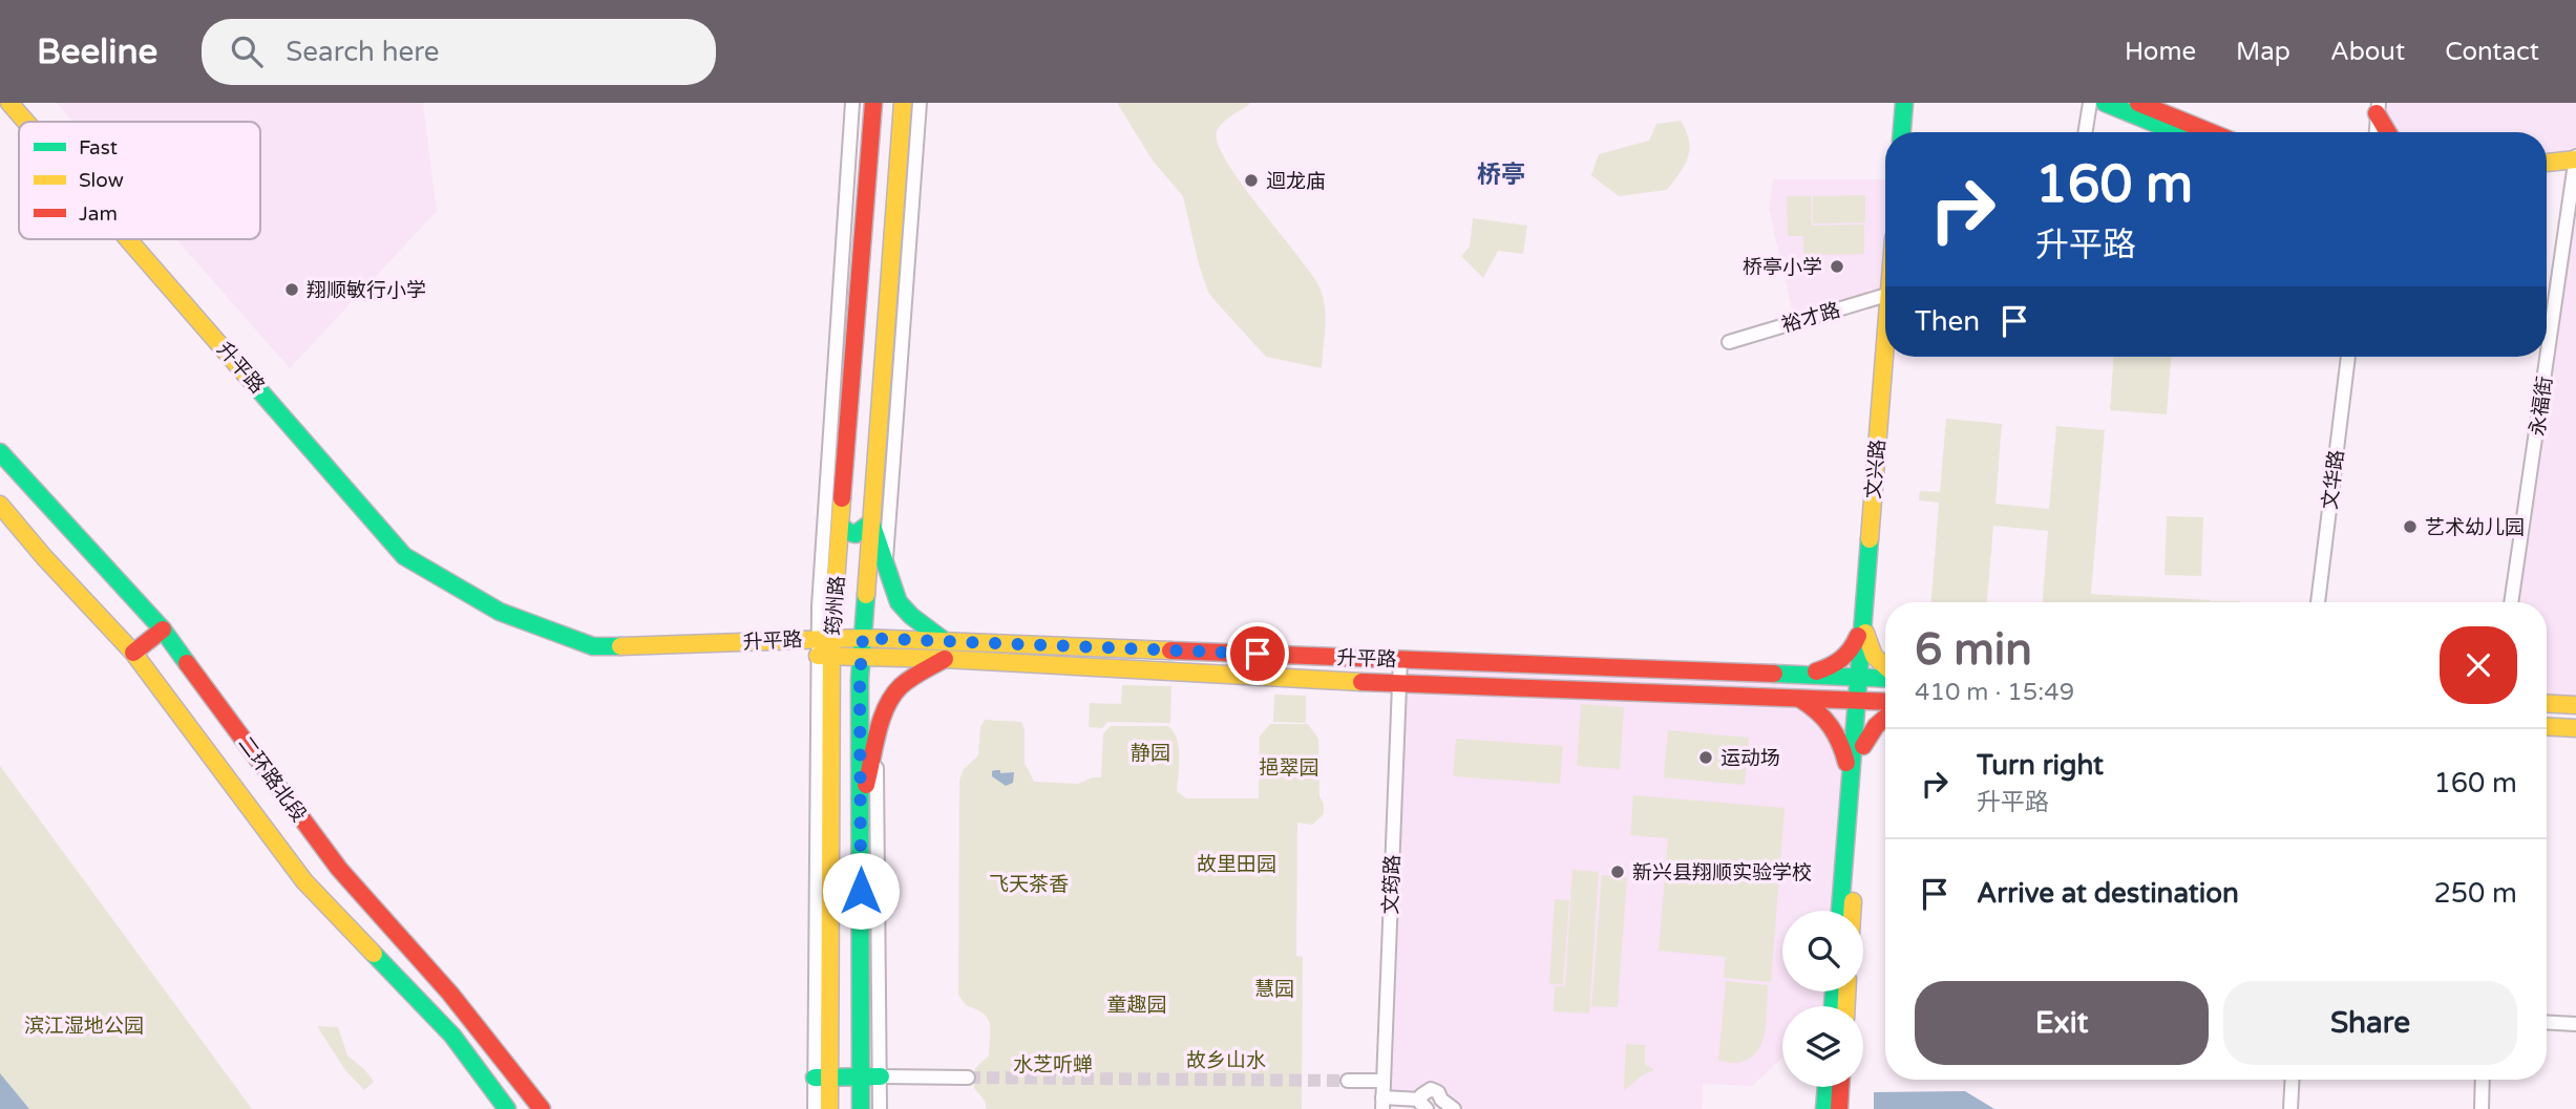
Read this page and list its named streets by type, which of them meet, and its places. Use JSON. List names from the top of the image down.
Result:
{
  "streets": {
    "street": [
      "裕才路",
      "升平路",
      "永福街",
      "文兴路",
      "文华路",
      "筠州路",
      "二环路北段",
      "文筠路"
    ]
  },
  "crossings": [
    ["升平路", "文兴路"],
    ["升平路", "筠州路"],
    ["升平路", "文筠路"]
  ],
  "districts": ["桥亭"],
  "parks": [
    "静园",
    "挹翠园",
    "故里田园",
    "飞天茶香",
    "慧园",
    "童趣园",
    "滨江湿地公园",
    "故乡山水",
    "水芝听蝉"
  ],
  "places": [
    "迴龙庙",
    "桥亭小学",
    "翔顺敏行小学",
    "艺术幼儿园",
    "运动场",
    "新兴县翔顺实验学校"
  ],
  "legend": ["Fast", "Slow", "Jam"],
  "page": {
    "header": "Beeline",
    "search": "Search here",
    "nav": [
      "Home",
      "Map",
      "About",
      "Contact"
    ],
    "turn": ["160 m", "升平路"],
    "then": "Then",
    "heading": ["6 min", "410 m · 15:49"],
    "list": [
      {
        "name": "Turn right",
        "note": "升平路",
        "value": "160 m"
      },
      {
        "name": "Arrive at destination",
        "value": "250 m"
      }
    ],
    "buttons": ["Exit", "Share"]
  }
}
